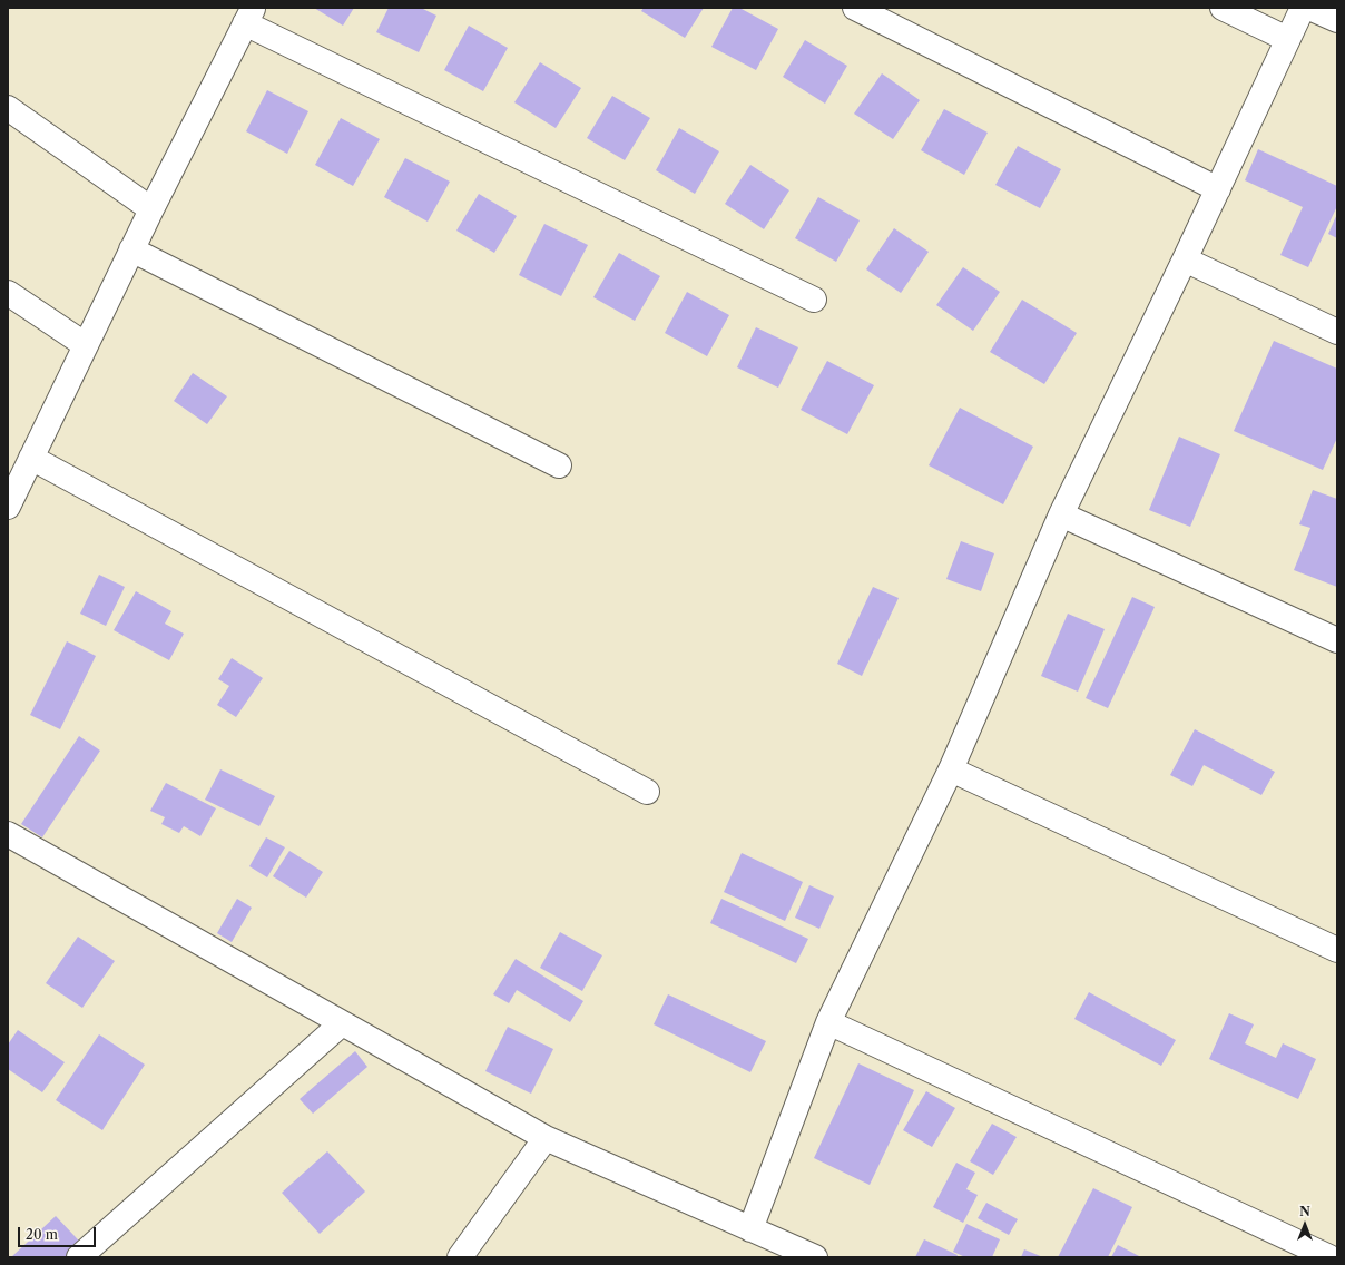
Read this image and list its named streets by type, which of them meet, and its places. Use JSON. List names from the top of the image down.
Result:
{
  "scale_bar": "20 m",
  "north": "top"
}
